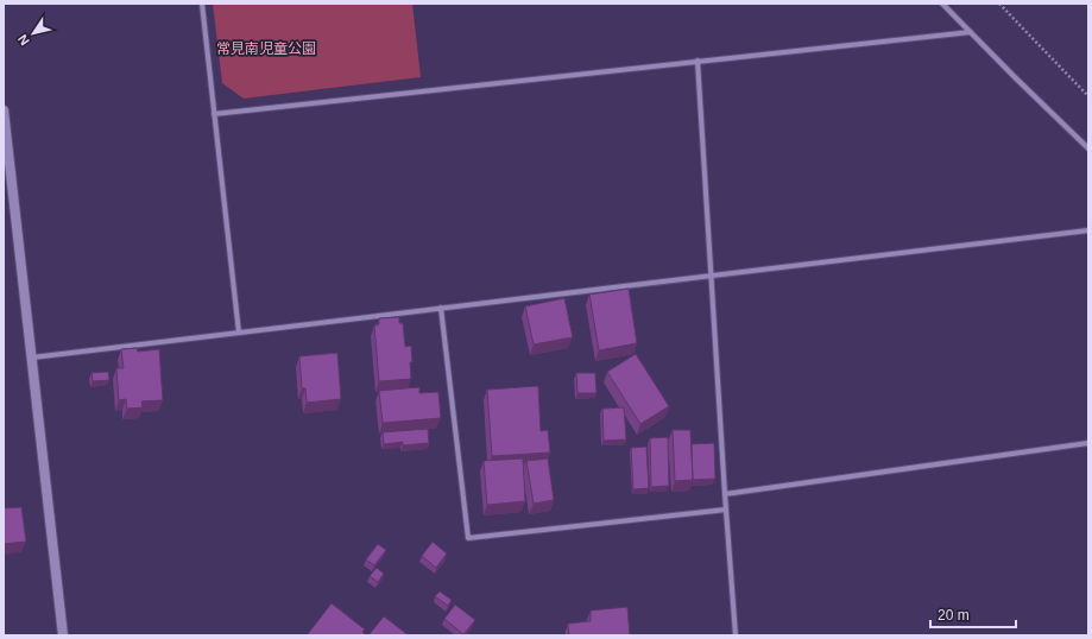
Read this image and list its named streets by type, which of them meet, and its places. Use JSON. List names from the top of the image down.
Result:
{
  "parks": ["常見南児童公園"],
  "scale_bar": "20 m",
  "north": "bottom left"
}
